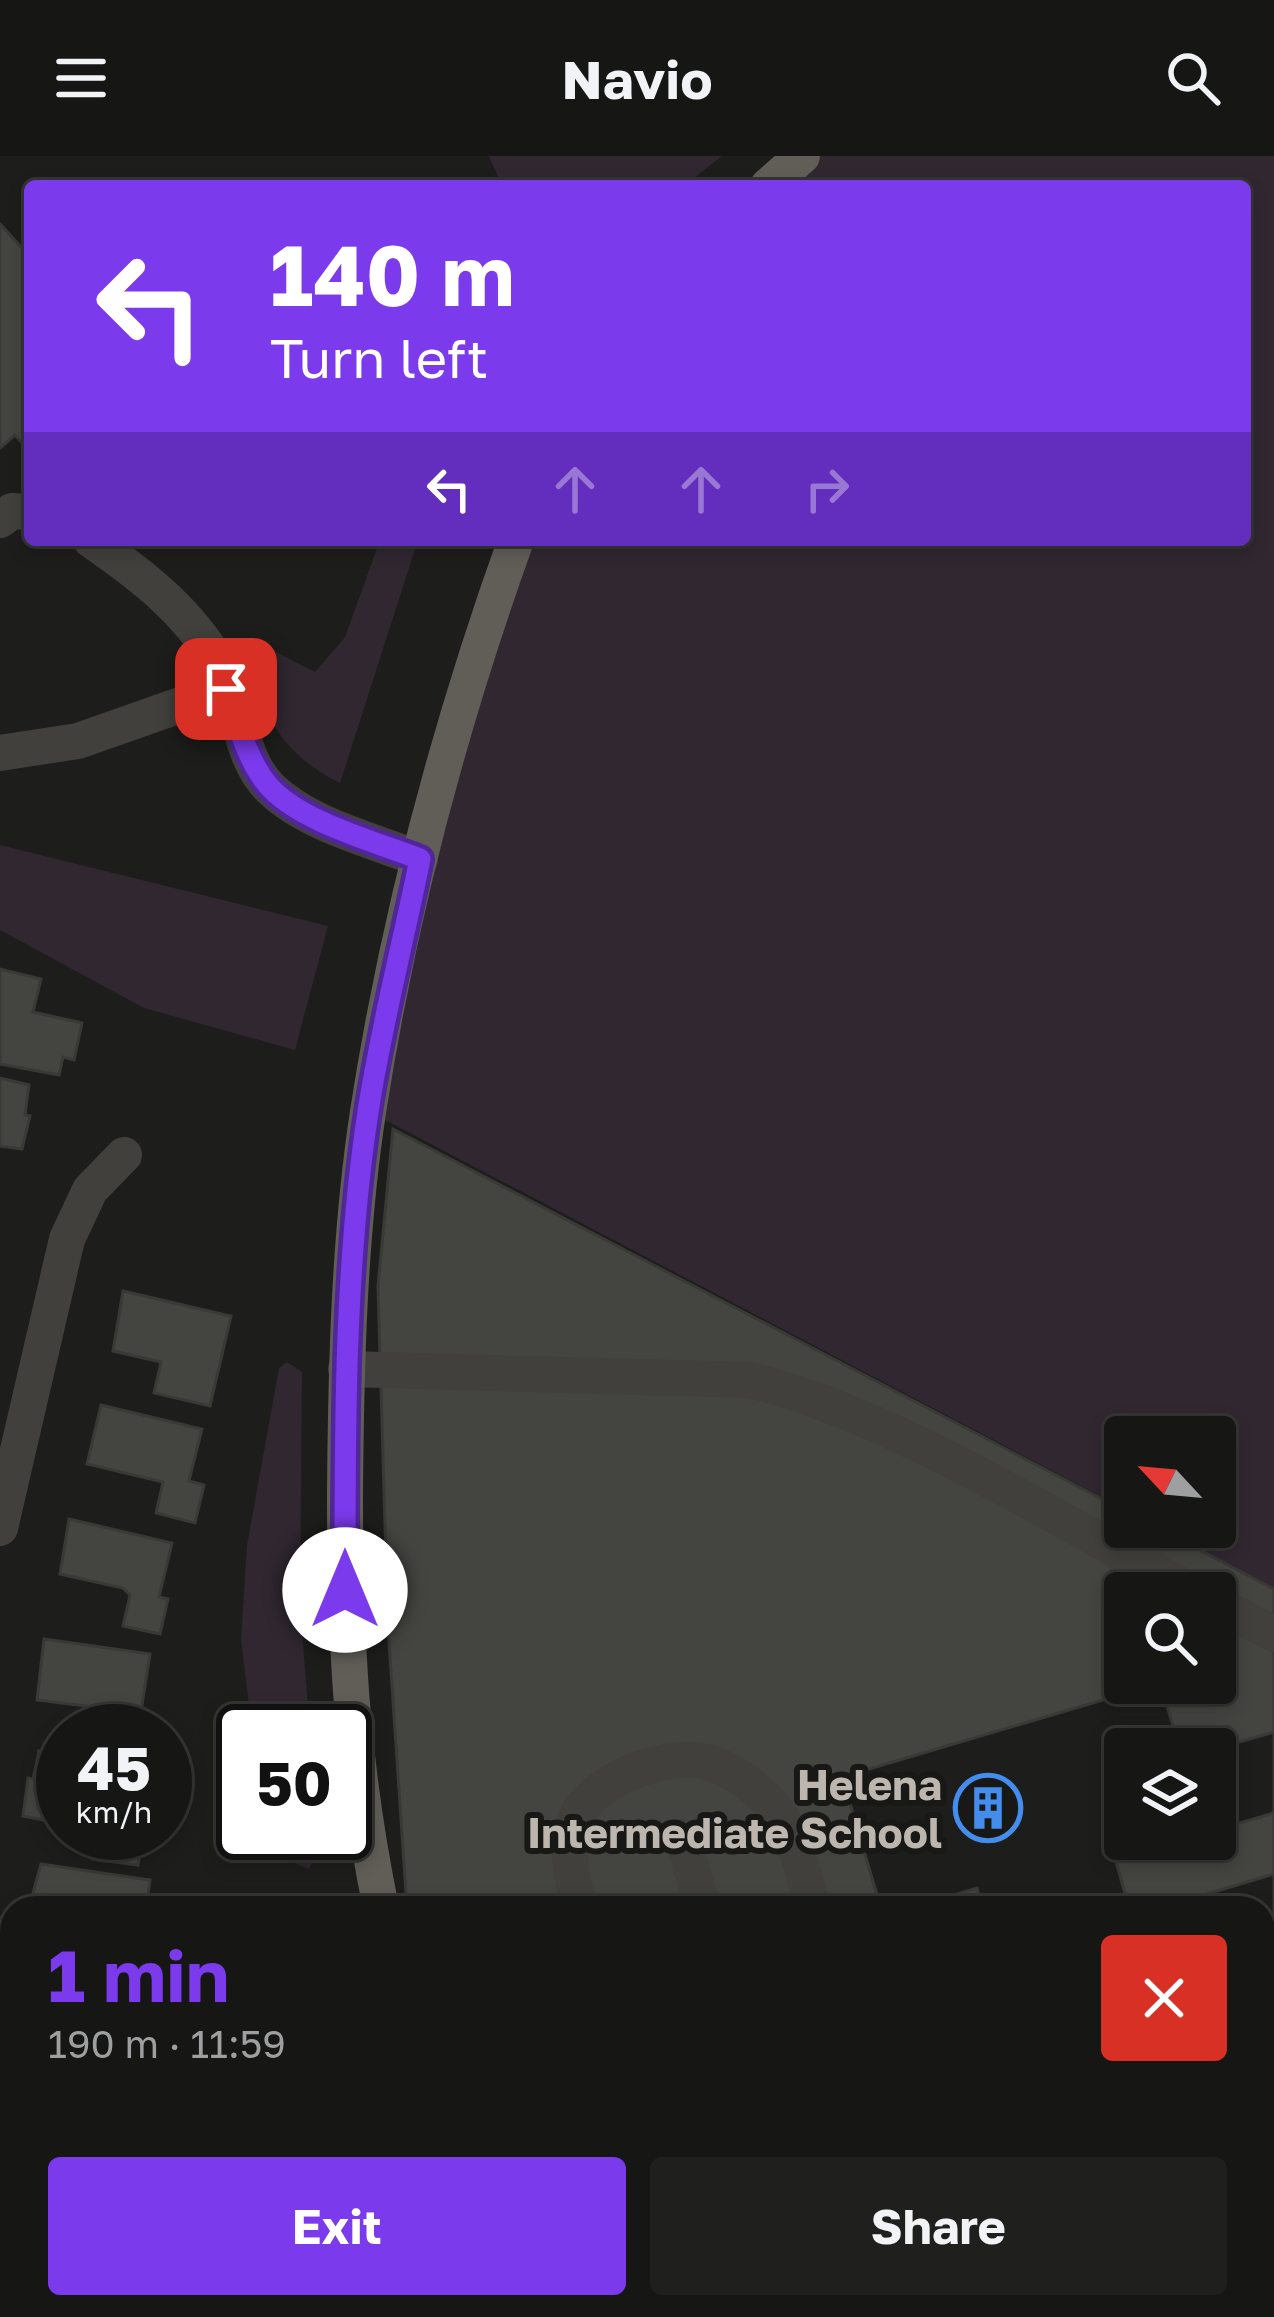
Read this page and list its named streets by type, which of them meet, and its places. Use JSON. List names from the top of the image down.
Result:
{
  "places": {
    "building": ["Helena Intermediate School"]
  },
  "north": "top left",
  "page": {
    "header": "Navio",
    "turn": ["140 m", "Turn left"],
    "speed": "45 km/h",
    "limit": "50",
    "heading": ["1 min", "190 m · 11:59"],
    "buttons": ["Exit", "Share"]
  }
}
